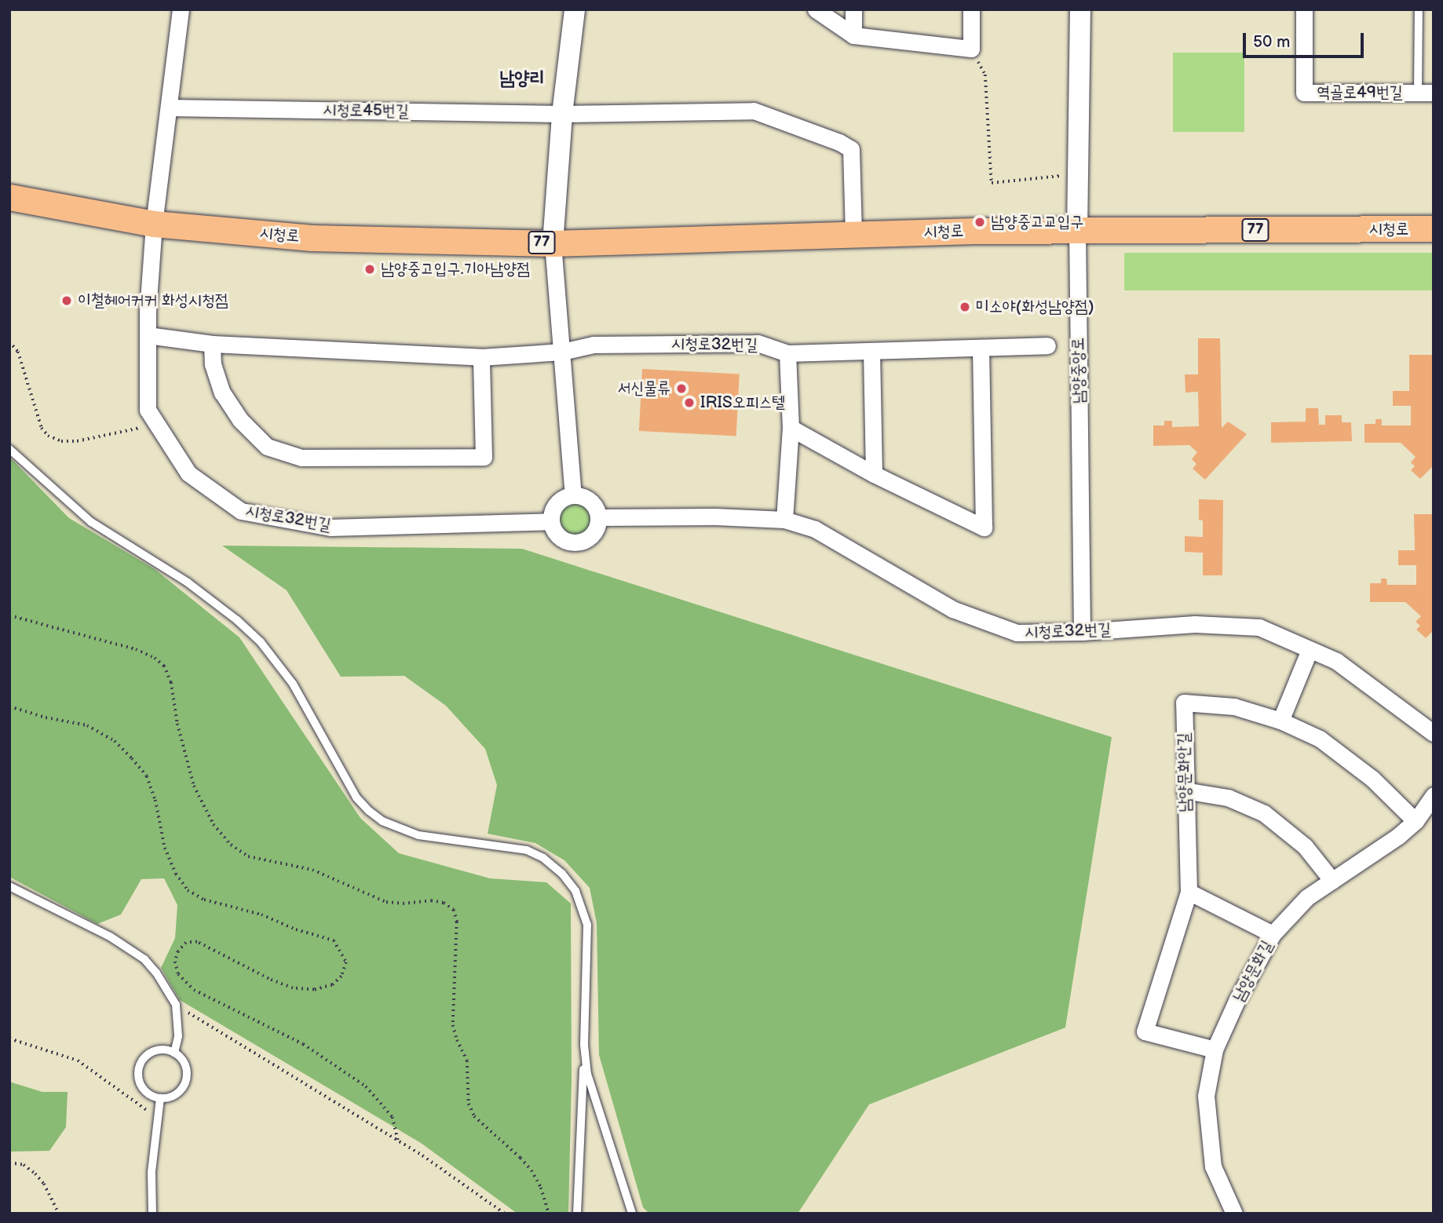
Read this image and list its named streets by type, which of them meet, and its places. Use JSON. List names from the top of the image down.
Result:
{
  "streets": {
    "main road": ["시청로", "77"],
    "street": [
      "역골로49번길",
      "시청로45번길",
      "시청로32번길",
      "남양중앙로",
      "남양문화안길",
      "남양문화길"
    ]
  },
  "crossings": [
    ["시청로45번길", "시청로"],
    ["시청로45번길", "시청로32번길"],
    ["시청로", "시청로32번길"],
    ["시청로", "남양중앙로"],
    ["시청로32번길", "남양중앙로"],
    ["남양문화안길", "남양문화길"]
  ],
  "districts": ["남양리"],
  "places": [
    "남양중고교입구",
    "남양중고입구.기아남양점",
    "이철헤어커커 화성시청점",
    "미소야(화성남양점)",
    "서신물류",
    "IRIS오피스텔"
  ],
  "scale_bar": "50 m"
}
